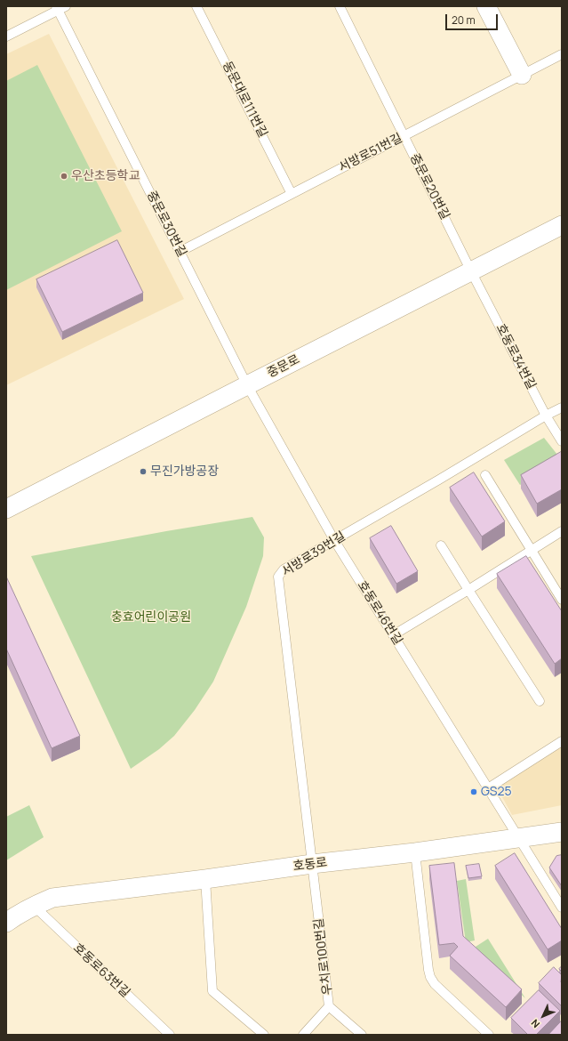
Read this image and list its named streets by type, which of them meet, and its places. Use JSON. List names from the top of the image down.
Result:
{
  "streets": {
    "street": ["중문로", "호동로"],
    "lane": [
      "동문대로111번길",
      "서방로51번길",
      "중문로20번길",
      "중문로30번길",
      "호동로34번길",
      "서방로39번길",
      "호동로46번길",
      "우치로100번길",
      "호동로63번길"
    ]
  },
  "crossings": [
    ["동문대로111번길", "서방로51번길"],
    ["서방로51번길", "중문로20번길"],
    ["서방로51번길", "중문로30번길"],
    ["중문로20번길", "호동로34번길"],
    ["중문로20번길", "중문로"],
    ["중문로30번길", "중문로"],
    ["중문로30번길", "호동로46번길"],
    ["호동로34번길", "중문로"],
    ["호동로34번길", "서방로39번길"],
    ["중문로", "호동로46번길"],
    ["서방로39번길", "호동로46번길"],
    ["서방로39번길", "호동로"],
    ["서방로39번길", "우치로100번길"],
    ["호동로46번길", "호동로"],
    ["호동로", "우치로100번길"],
    ["호동로", "호동로63번길"]
  ],
  "parks": ["충효어린이공원"],
  "places": ["우산초등학교", "무진가방공장", "GS25"],
  "scale_bar": "20 m",
  "north": "bottom left"
}
